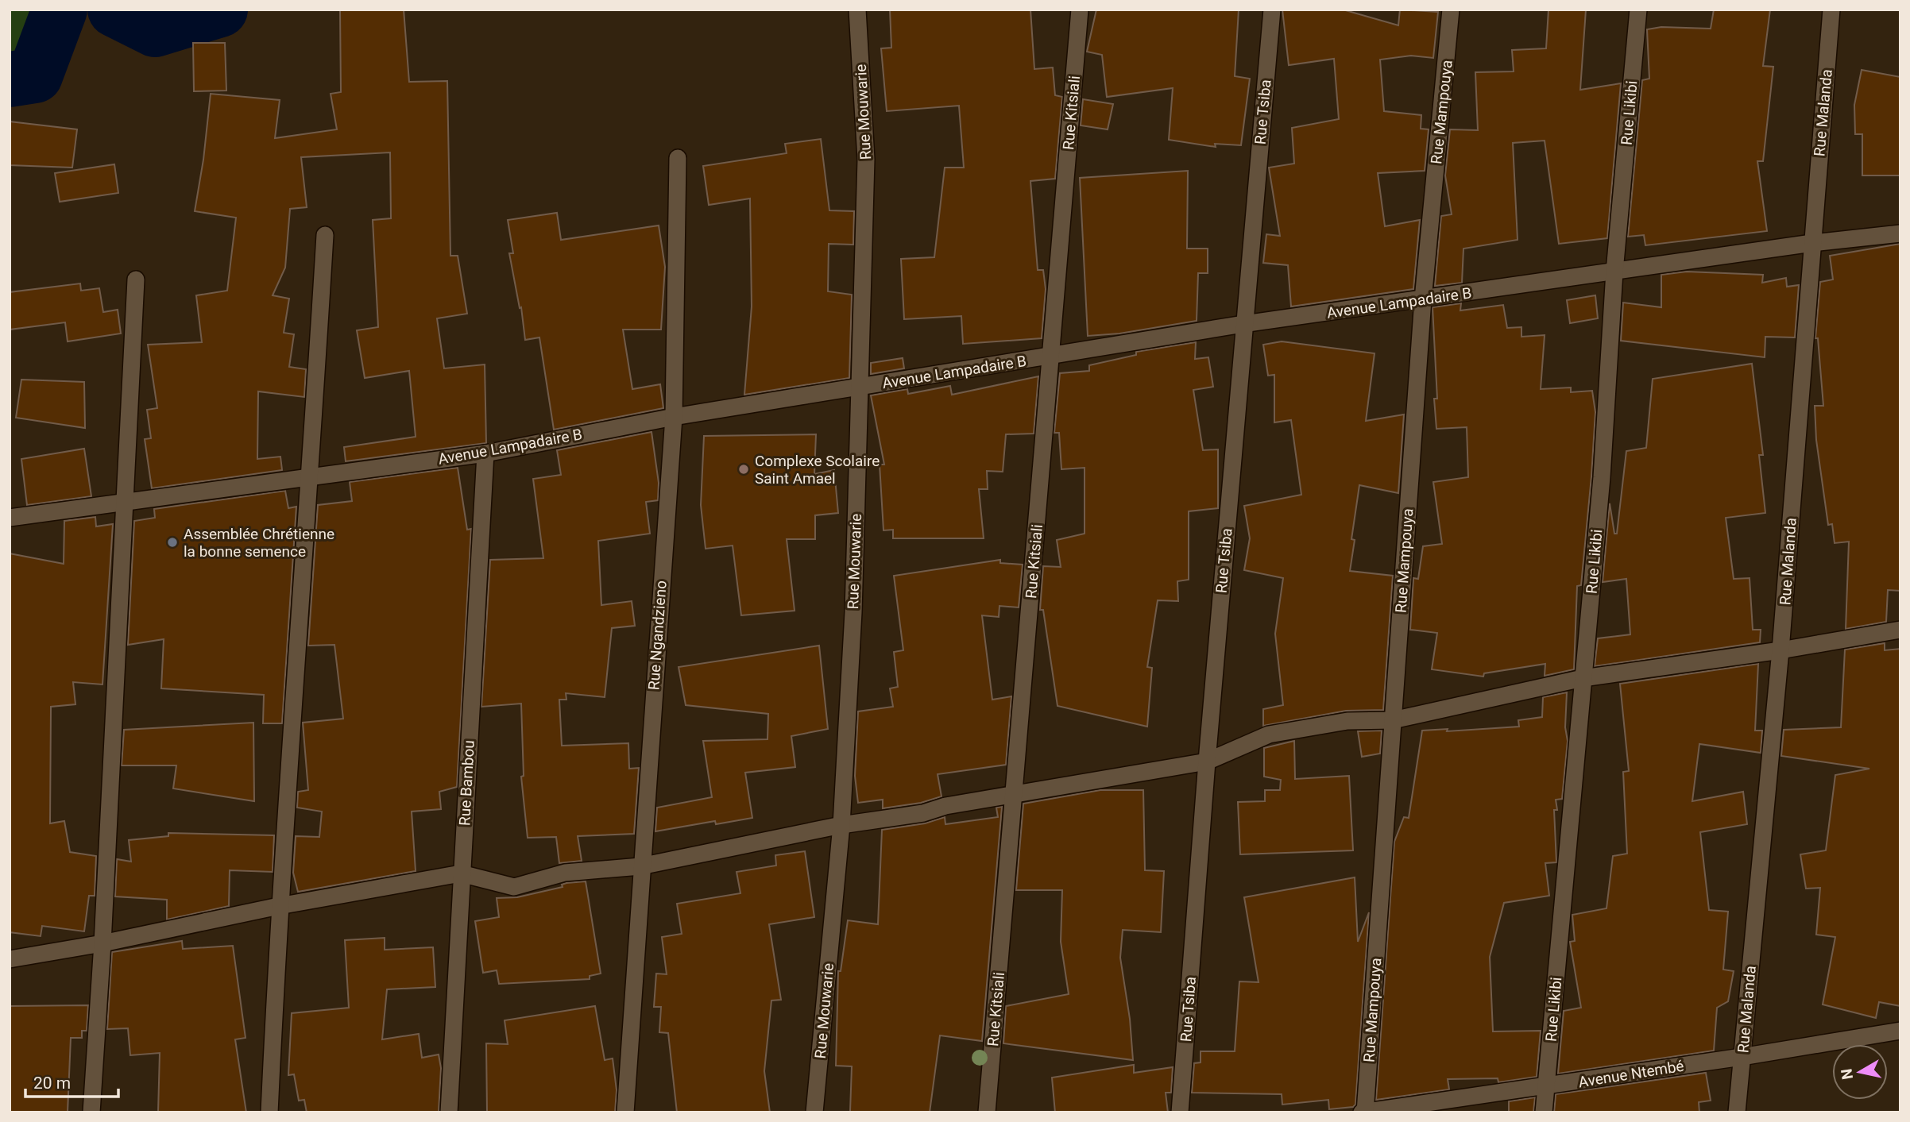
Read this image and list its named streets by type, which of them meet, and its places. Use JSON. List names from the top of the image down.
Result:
{
  "streets": {
    "street": [
      "Rue Mouwarie",
      "Rue Tsiba",
      "Rue Mampouya",
      "Rue Kitsiali",
      "Rue Likibi",
      "Rue Malanda",
      "Avenue Lampadaire B",
      "Rue Ngandzieno",
      "Rue Bambou",
      "Avenue Ntembé"
    ]
  },
  "crossings": [
    ["Rue Mouwarie", "Avenue Lampadaire B"],
    ["Rue Tsiba", "Avenue Lampadaire B"],
    ["Rue Mampouya", "Avenue Lampadaire B"],
    ["Rue Mampouya", "Avenue Ntembé"],
    ["Rue Kitsiali", "Avenue Lampadaire B"],
    ["Rue Likibi", "Avenue Lampadaire B"],
    ["Rue Likibi", "Avenue Ntembé"],
    ["Rue Malanda", "Avenue Lampadaire B"],
    ["Rue Malanda", "Avenue Ntembé"],
    ["Avenue Lampadaire B", "Rue Ngandzieno"],
    ["Avenue Lampadaire B", "Rue Bambou"]
  ],
  "places": ["Complexe Scolaire Saint Amael", "Assemblée Chrétienne la bonne semence"],
  "scale_bar": "20 m",
  "north": "left"
}
